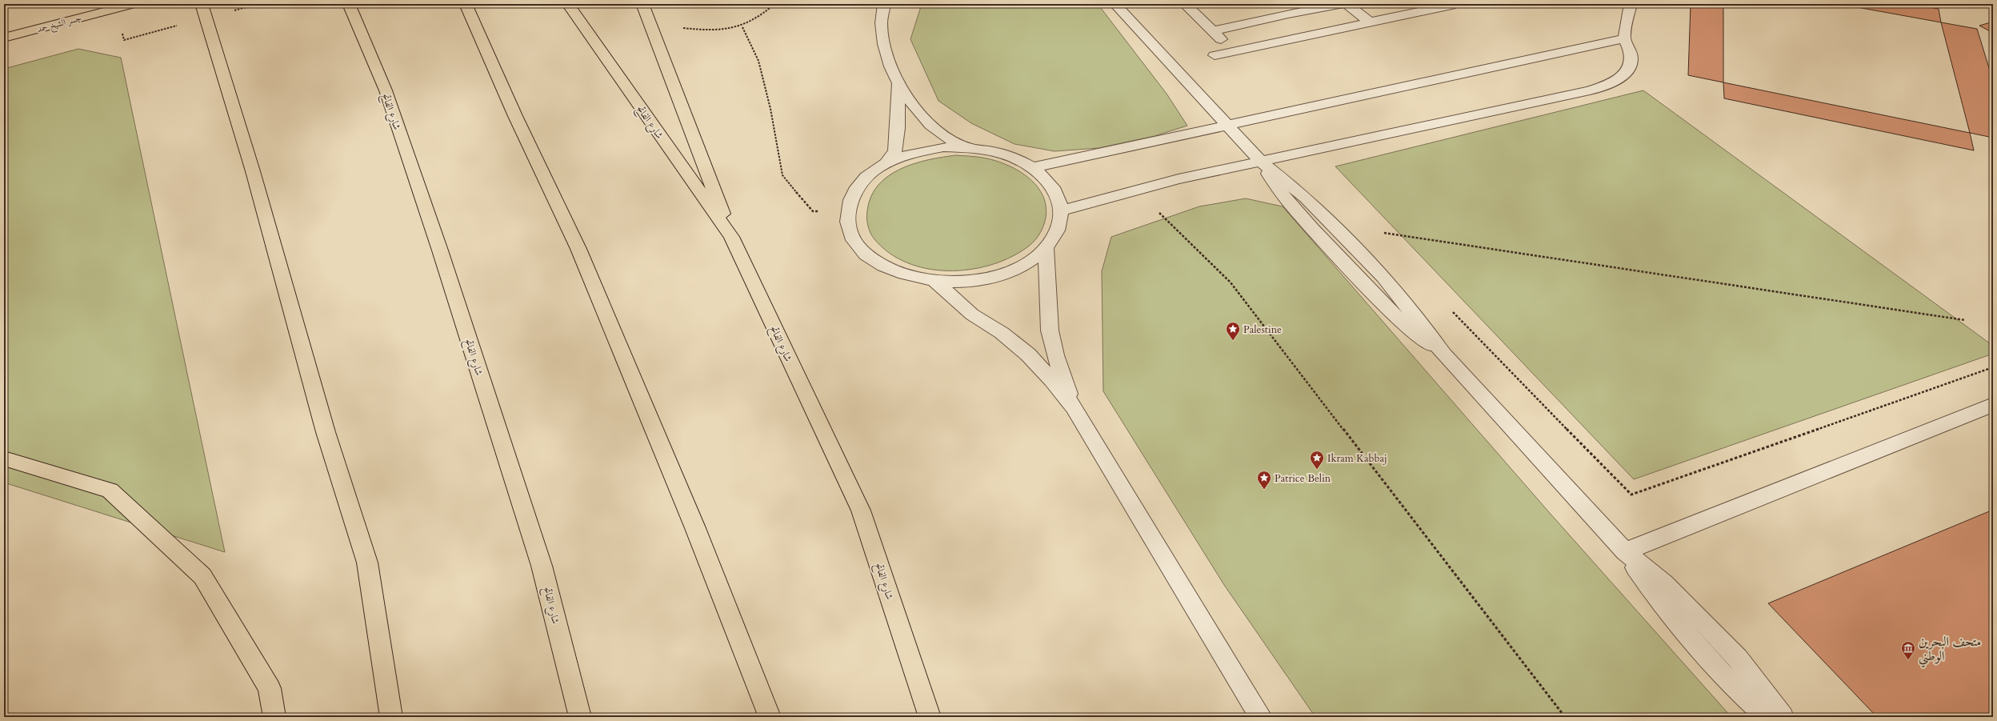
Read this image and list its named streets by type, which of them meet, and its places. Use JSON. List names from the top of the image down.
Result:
{
  "streets": {
    "main road": ["جسر الشيخ حمد", "شارع الفاتح"]
  },
  "places": {
    "place": ["Palestine", "Ikram Kabbaj", "Patrice Belin"],
    "museum": ["متحف البحرين الوطني"]
  }
}
